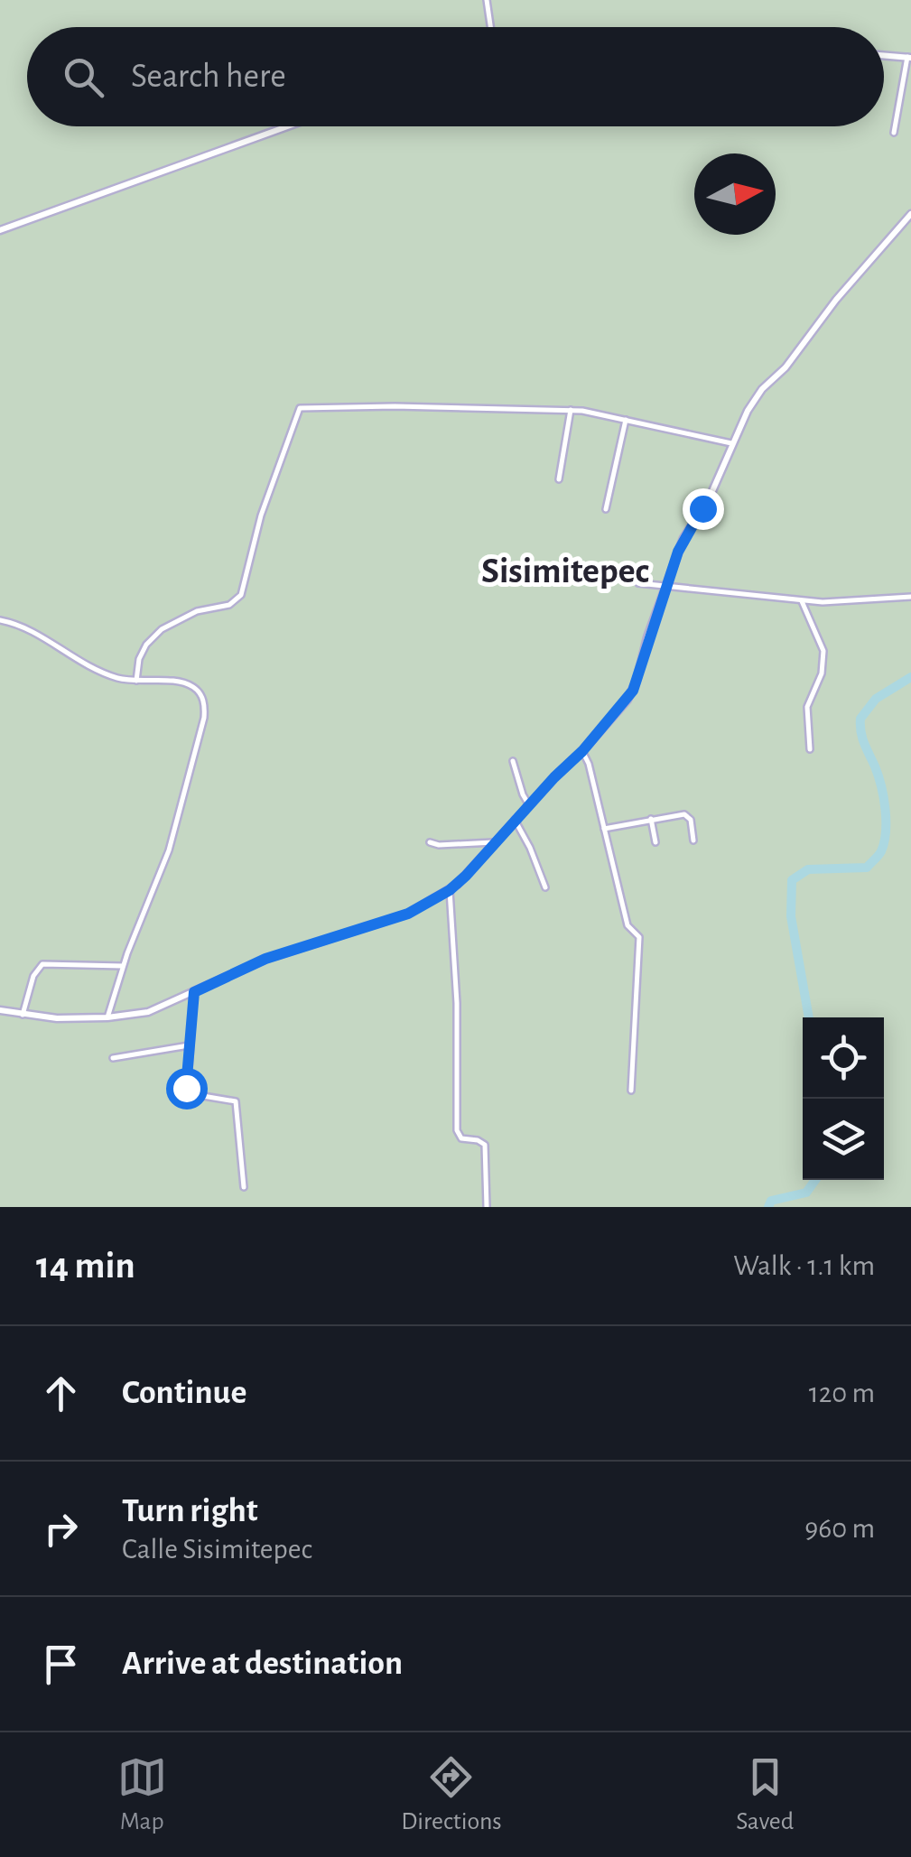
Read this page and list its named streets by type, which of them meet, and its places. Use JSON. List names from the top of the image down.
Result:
{
  "districts": ["Sisimitepec"],
  "north": "right",
  "page": {
    "search": "Search here",
    "heading": ["14 min", "Walk · 1.1 km"],
    "list": [
      ["Continue", "120 m"],
      ["Turn right", "Calle Sisimitepec", "960 m"],
      "Arrive at destination"
    ],
    "nav": ["Map", "Directions", "Saved"]
  }
}
